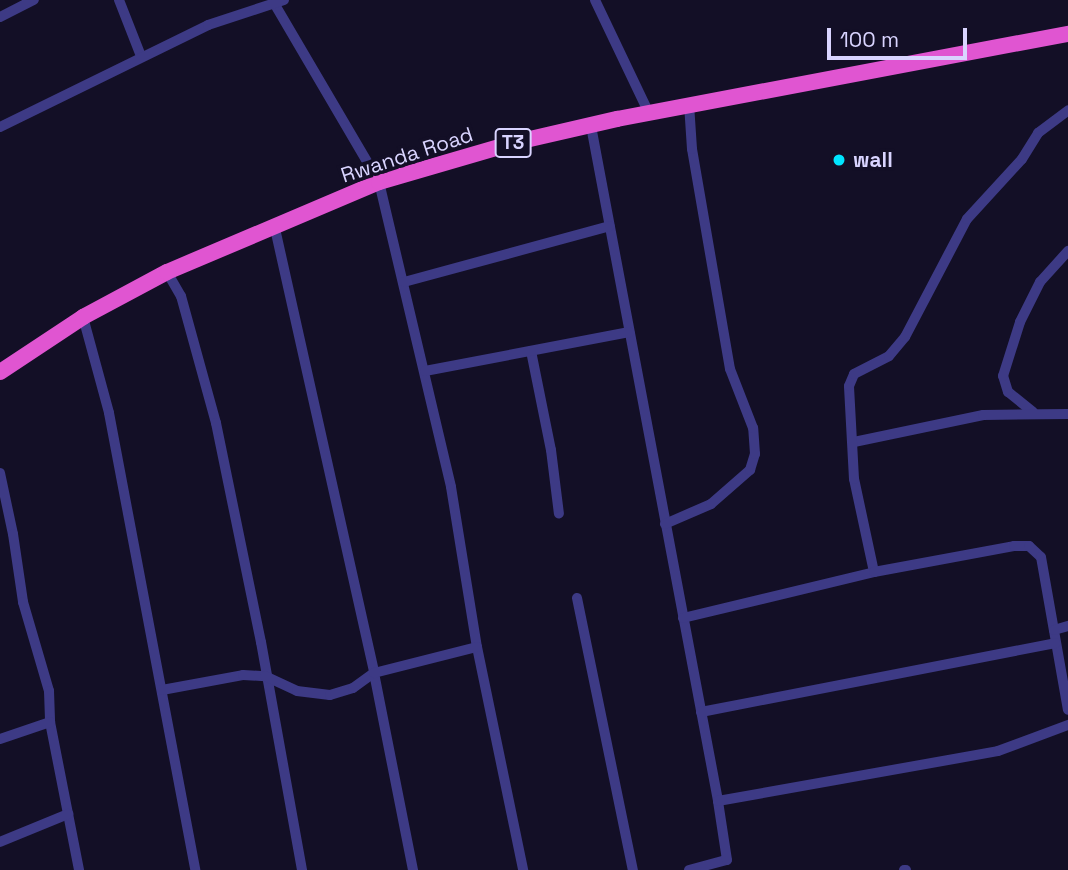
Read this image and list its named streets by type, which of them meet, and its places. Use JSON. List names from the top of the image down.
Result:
{
  "streets": {
    "highway": ["T3", "Rwanda Road"]
  },
  "places": ["wall"],
  "scale_bar": "100 m"
}
